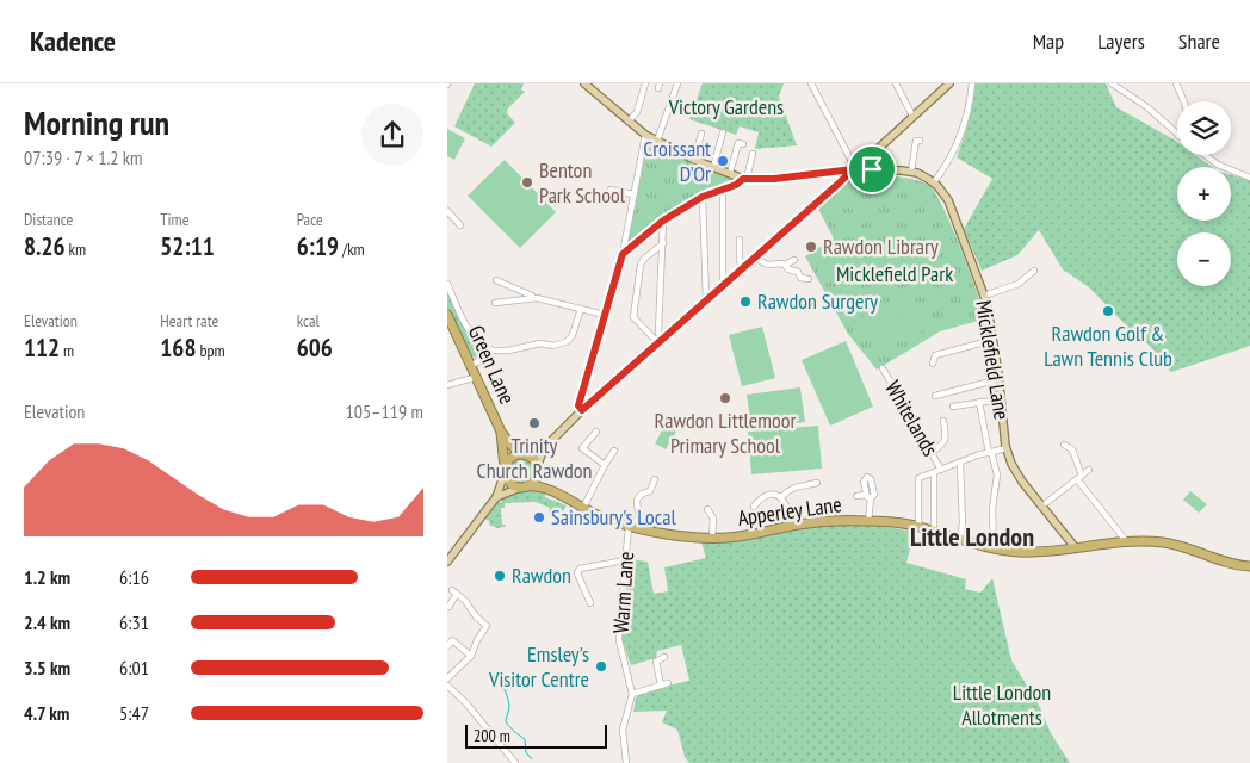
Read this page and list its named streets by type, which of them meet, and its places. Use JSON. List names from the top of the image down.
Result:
{
  "streets": {
    "highway": ["Green Lane", "Apperley Lane"],
    "main road": ["Micklefield Lane"],
    "street": ["Whitelands", "Warm Lane"]
  },
  "crossings": [
    ["Micklefield Lane", "Apperley Lane"],
    ["Green Lane", "Apperley Lane"],
    ["Apperley Lane", "Warm Lane"]
  ],
  "districts": ["Little London"],
  "parks": ["Victory Gardens", "Micklefield Park", "Little London Allotments"],
  "places": [
    "Croissant D'Or",
    "Benton Park School",
    "Rawdon Library",
    "Rawdon Surgery",
    "Rawdon Golf & Lawn Tennis Club",
    "Rawdon Littlemoor Primary School",
    "Trinity Church Rawdon",
    "Sainsbury's Local",
    "Rawdon",
    "Emsley's Visitor Centre"
  ],
  "scale_bar": "200 m",
  "page": {
    "header": "Kadence",
    "nav": ["Map", "Layers", "Share"],
    "heading": ["Morning run", "07:39 · 7 × 1.2 km"],
    "map_buttons": ["+", "−"],
    "stats": [
      ["Distance", "8.26 km"],
      ["Time", "52:11"],
      ["Pace", "6:19 /km"],
      ["Elevation", "112 m"],
      ["Heart rate", "168 bpm"],
      ["kcal", "606"]
    ],
    "chart": ["Elevation", "105–119 m"],
    "list": [
      {
        "name": "1.2 km",
        "note": "6:16"
      },
      {
        "name": "2.4 km",
        "note": "6:31"
      },
      {
        "name": "3.5 km",
        "note": "6:01"
      },
      {
        "name": "4.7 km",
        "note": "5:47"
      }
    ],
    "scale": "200 m"
  }
}
